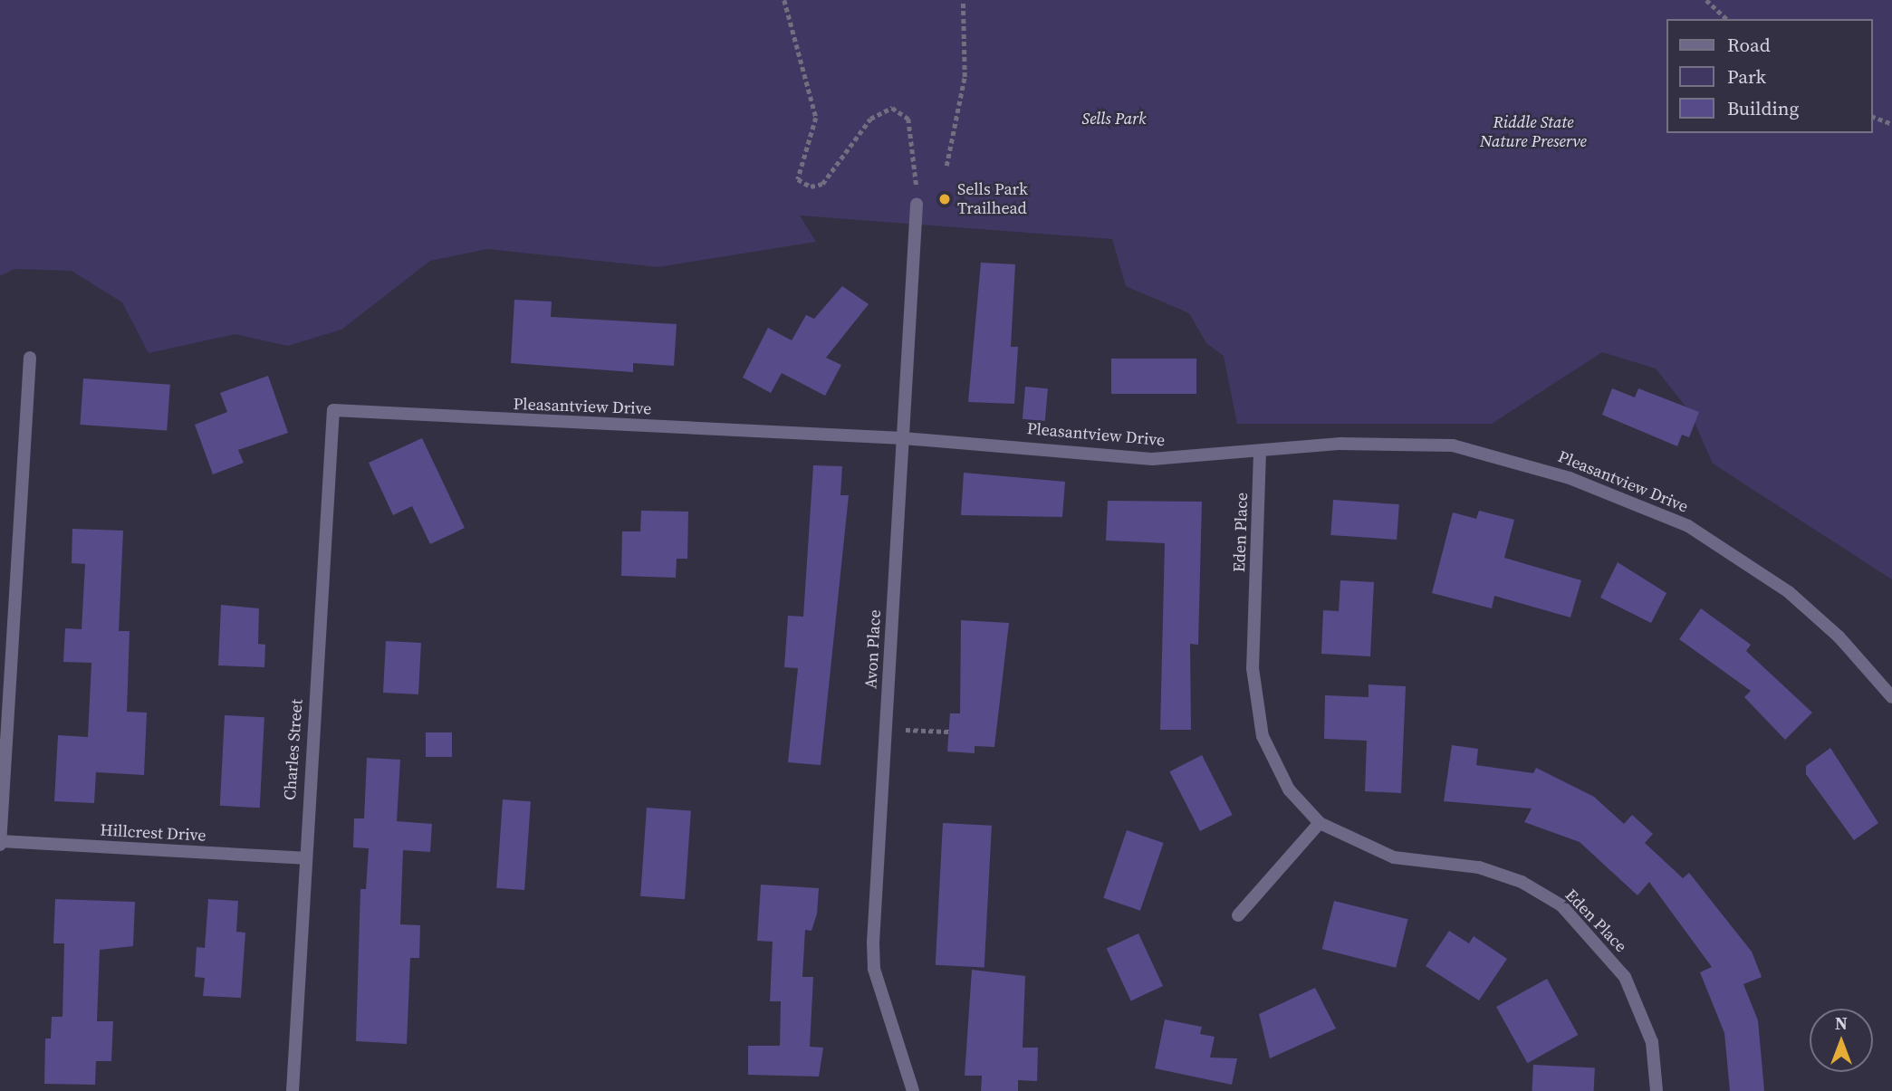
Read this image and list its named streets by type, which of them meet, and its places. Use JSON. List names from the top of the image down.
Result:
{
  "streets": {
    "street": [
      "Pleasantview Drive",
      "Eden Place",
      "Avon Place",
      "Charles Street",
      "Hillcrest Drive"
    ]
  },
  "crossings": [
    ["Pleasantview Drive", "Eden Place"],
    ["Pleasantview Drive", "Avon Place"],
    ["Pleasantview Drive", "Charles Street"],
    ["Charles Street", "Hillcrest Drive"]
  ],
  "parks": ["Sells Park", "Riddle State Nature Preserve"],
  "places": ["Sells Park Trailhead"],
  "legend": ["Road", "Park", "Building"],
  "north": "top"
}
